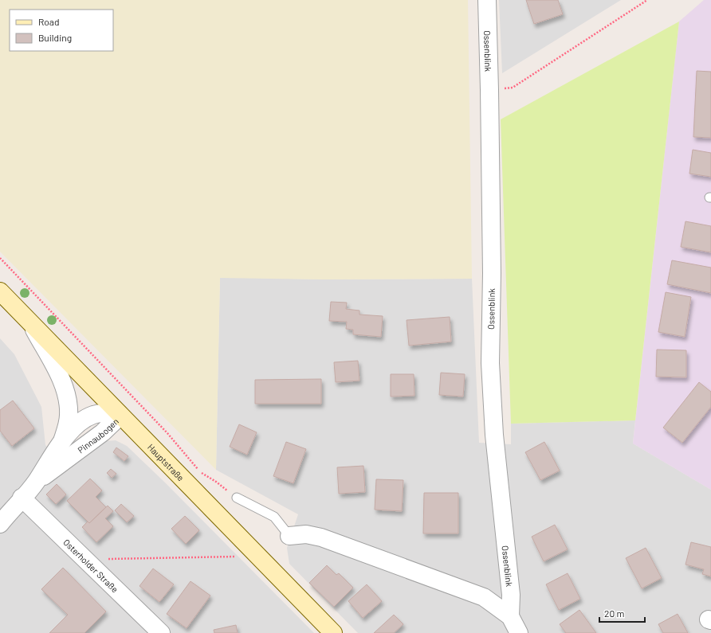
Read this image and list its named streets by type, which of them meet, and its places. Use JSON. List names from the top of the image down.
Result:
{
  "streets": {
    "main road": ["Hauptstraße"],
    "street": ["Ossenblink", "Pinnaubogen", "Osterholder Straße"]
  },
  "crossings": [
    ["Pinnaubogen", "Hauptstraße"],
    ["Pinnaubogen", "Osterholder Straße"]
  ],
  "legend": ["Road", "Building"],
  "scale_bar": "20 m"
}
